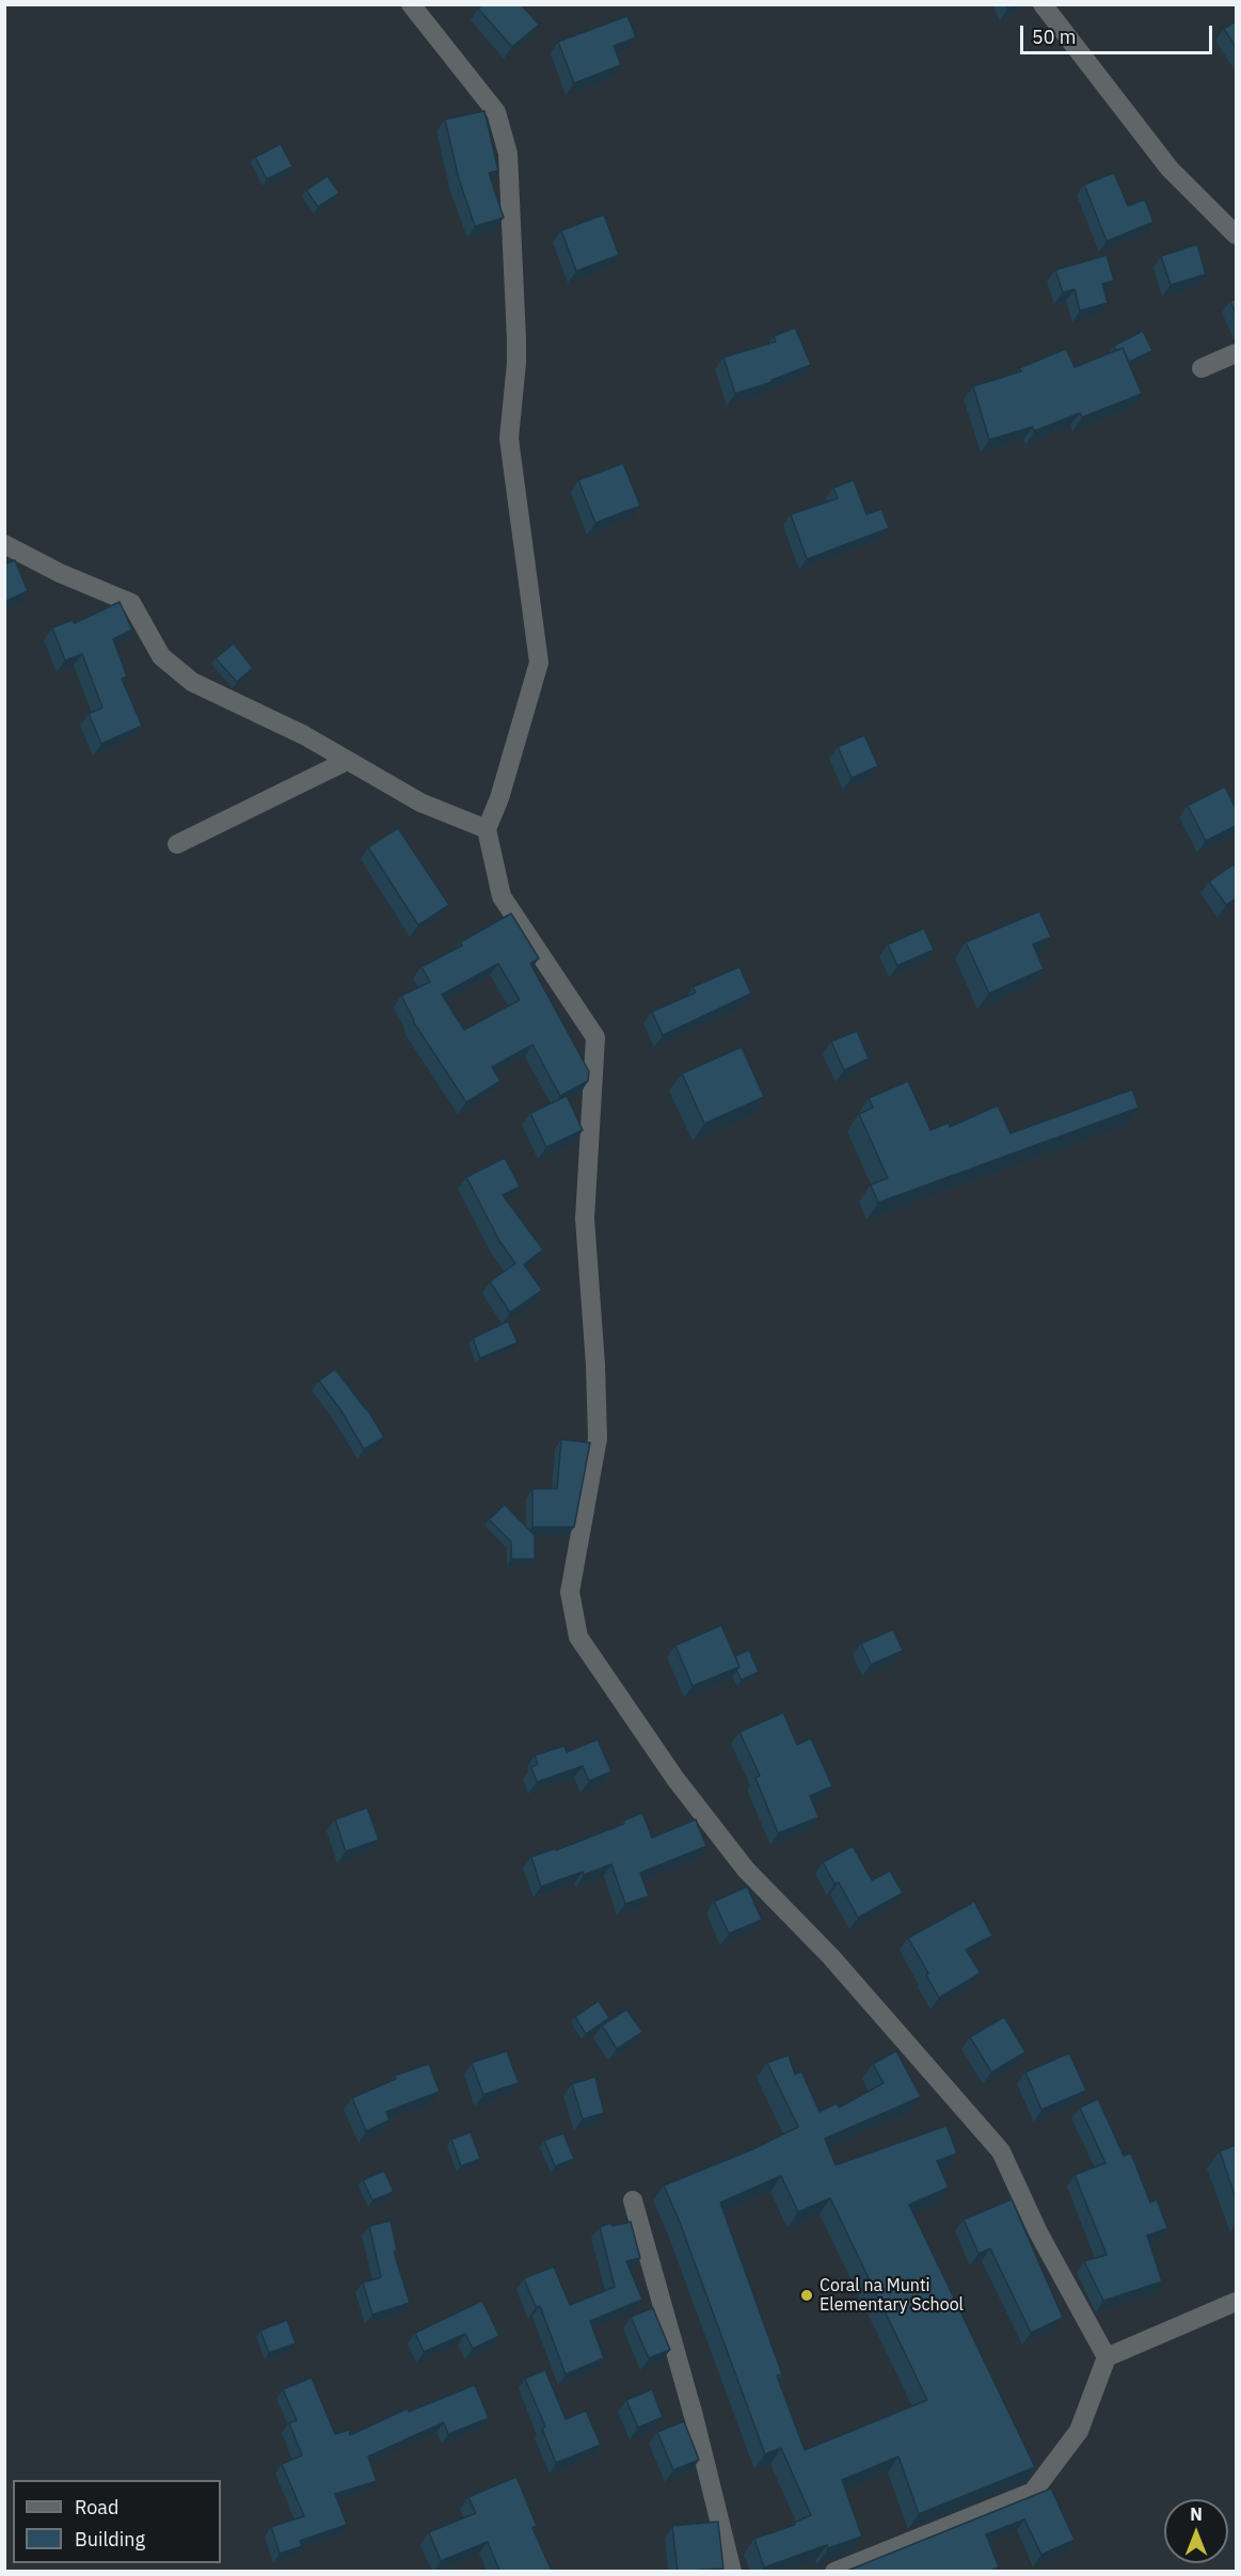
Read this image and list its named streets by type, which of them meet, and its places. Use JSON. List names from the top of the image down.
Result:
{
  "places": ["Coral na Munti Elementary School"],
  "legend": ["Road", "Building"],
  "scale_bar": "50 m",
  "north": "top"
}
